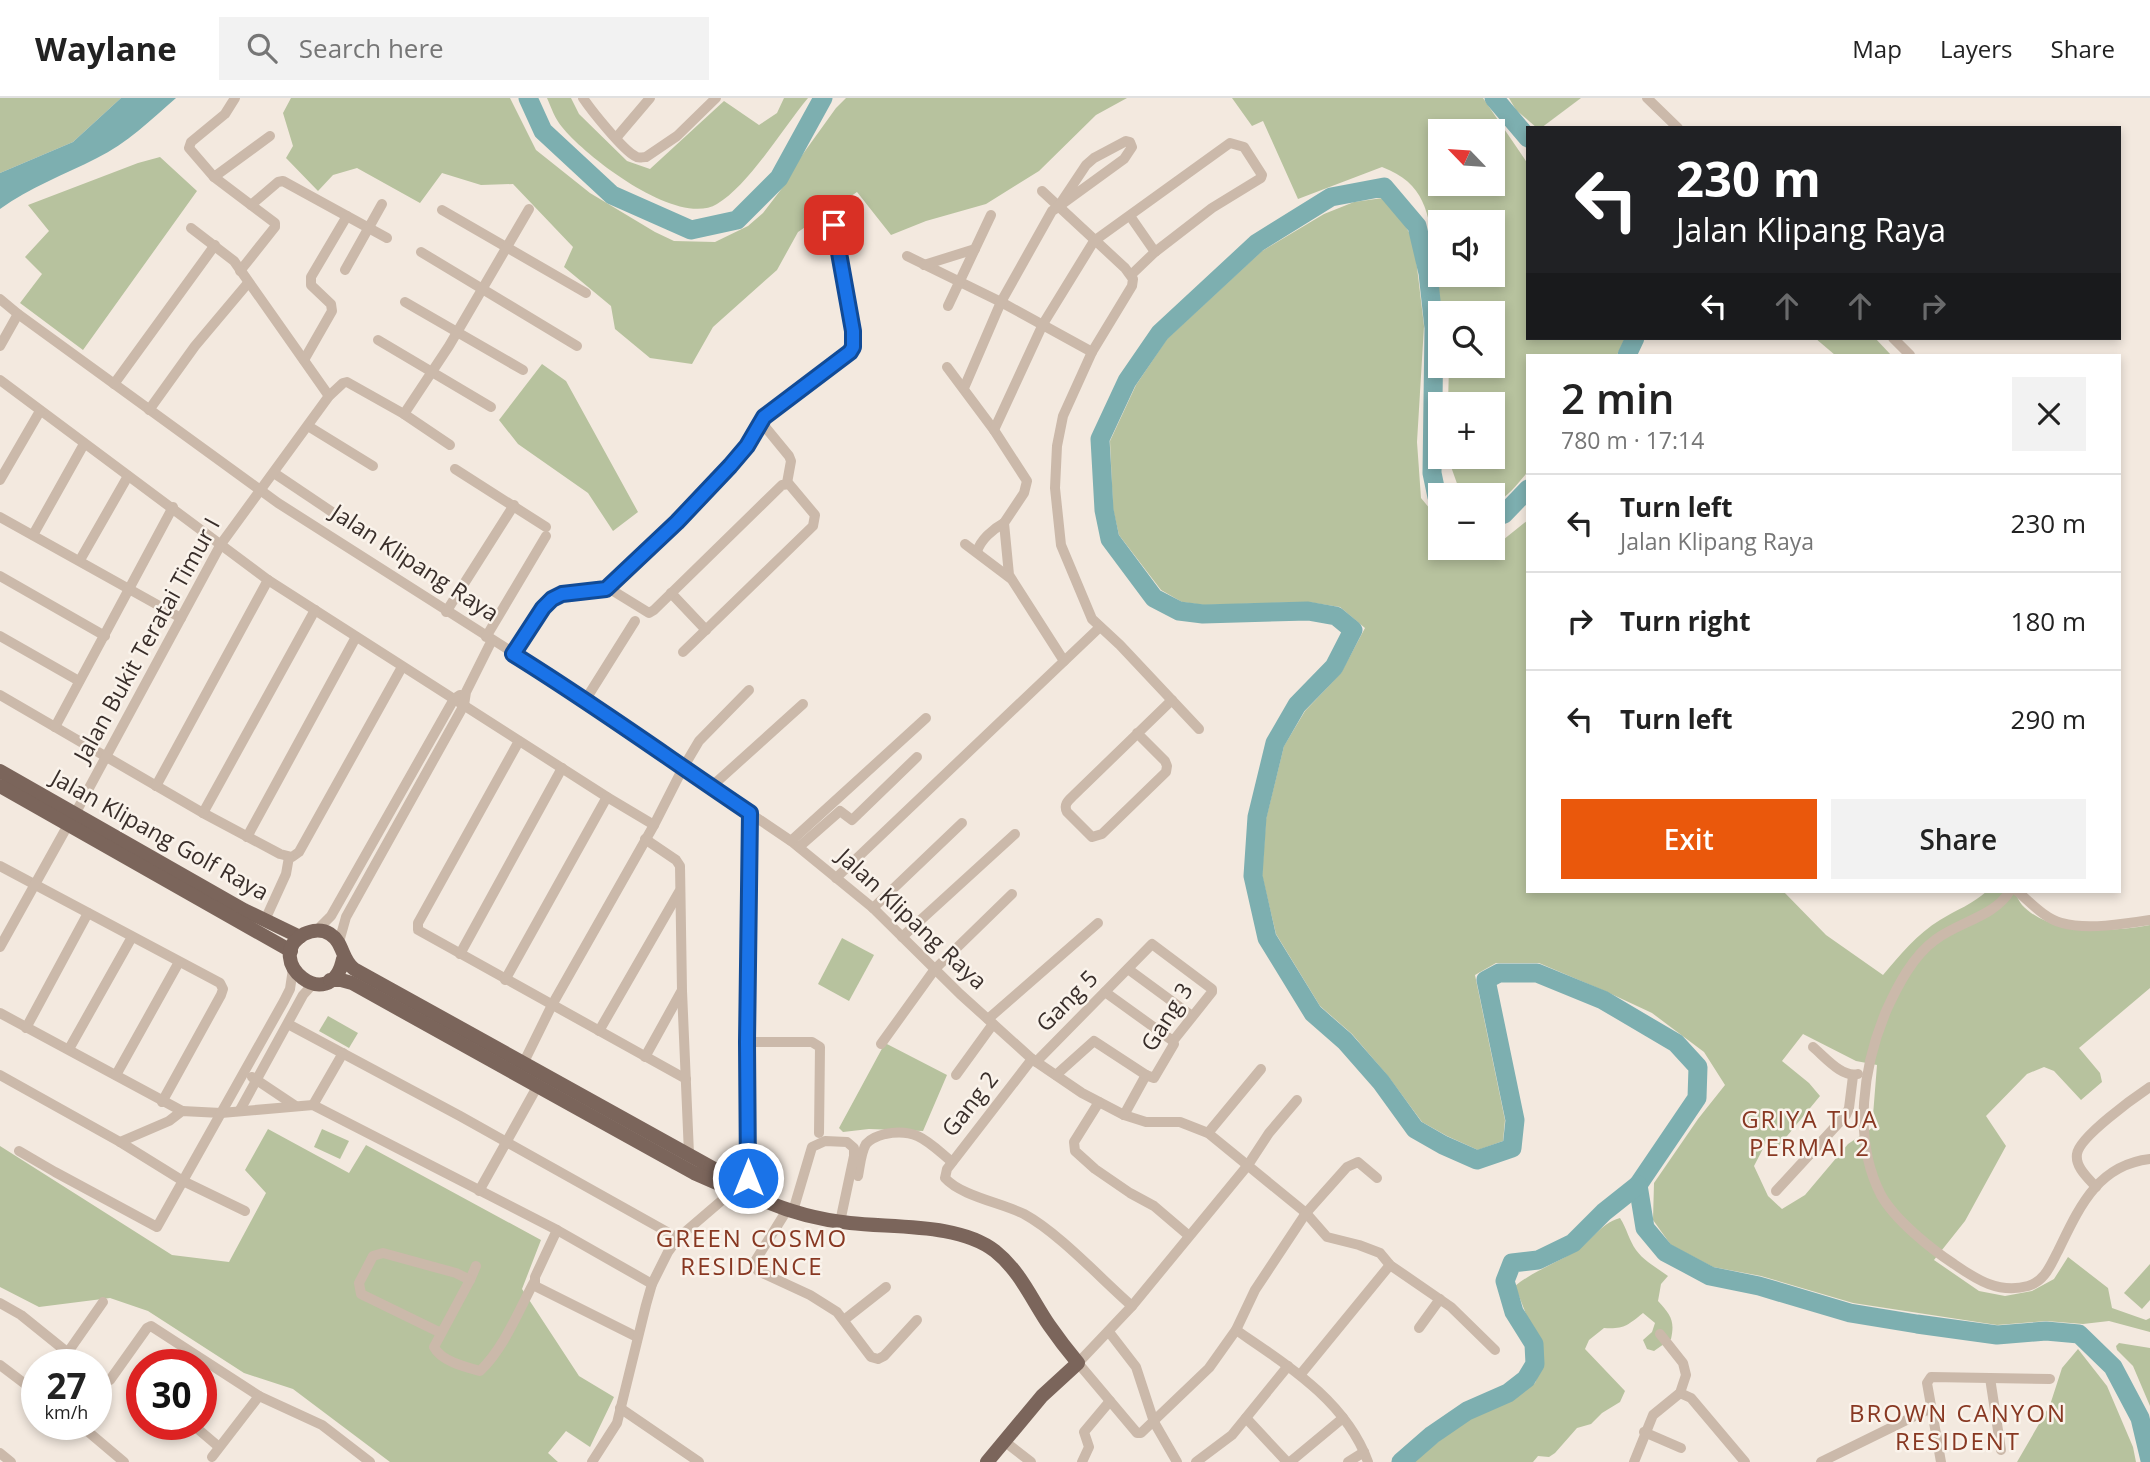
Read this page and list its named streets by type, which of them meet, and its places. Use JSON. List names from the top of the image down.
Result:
{
  "streets": {
    "main road": ["Jalan Klipang Golf Raya"],
    "street": [
      "Jalan Klipang Raya",
      "Jalan Bukit Teratai Timur I",
      "Gang 5",
      "Gang 3",
      "Gang 2"
    ]
  },
  "crossings": [
    ["Jalan Klipang Raya", "Jalan Bukit Teratai Timur I"],
    ["Jalan Klipang Raya", "Gang 5"],
    ["Jalan Klipang Raya", "Gang 3"],
    ["Jalan Klipang Raya", "Gang 2"],
    ["Jalan Bukit Teratai Timur I", "Jalan Klipang Golf Raya"],
    ["Gang 5", "Gang 3"],
    ["Gang 5", "Gang 2"]
  ],
  "districts": ["GRIYA TUA PERMAI 2", "GREEN COSMO RESIDENCE", "BROWN CANYON RESIDENT"],
  "north": "top left",
  "page": {
    "header": "Waylane",
    "search": "Search here",
    "nav": ["Map", "Layers", "Share"],
    "map_buttons": ["+", "−"],
    "turn": ["230 m", "Jalan Klipang Raya"],
    "heading": ["2 min", "780 m · 17:14"],
    "list": [
      {
        "name": "Turn left",
        "note": "Jalan Klipang Raya",
        "value": "230 m"
      },
      {
        "name": "Turn right",
        "value": "180 m"
      },
      {
        "name": "Turn left",
        "value": "290 m"
      }
    ],
    "buttons": ["Exit", "Share"],
    "speed": "27 km/h",
    "limit": "30"
  }
}
